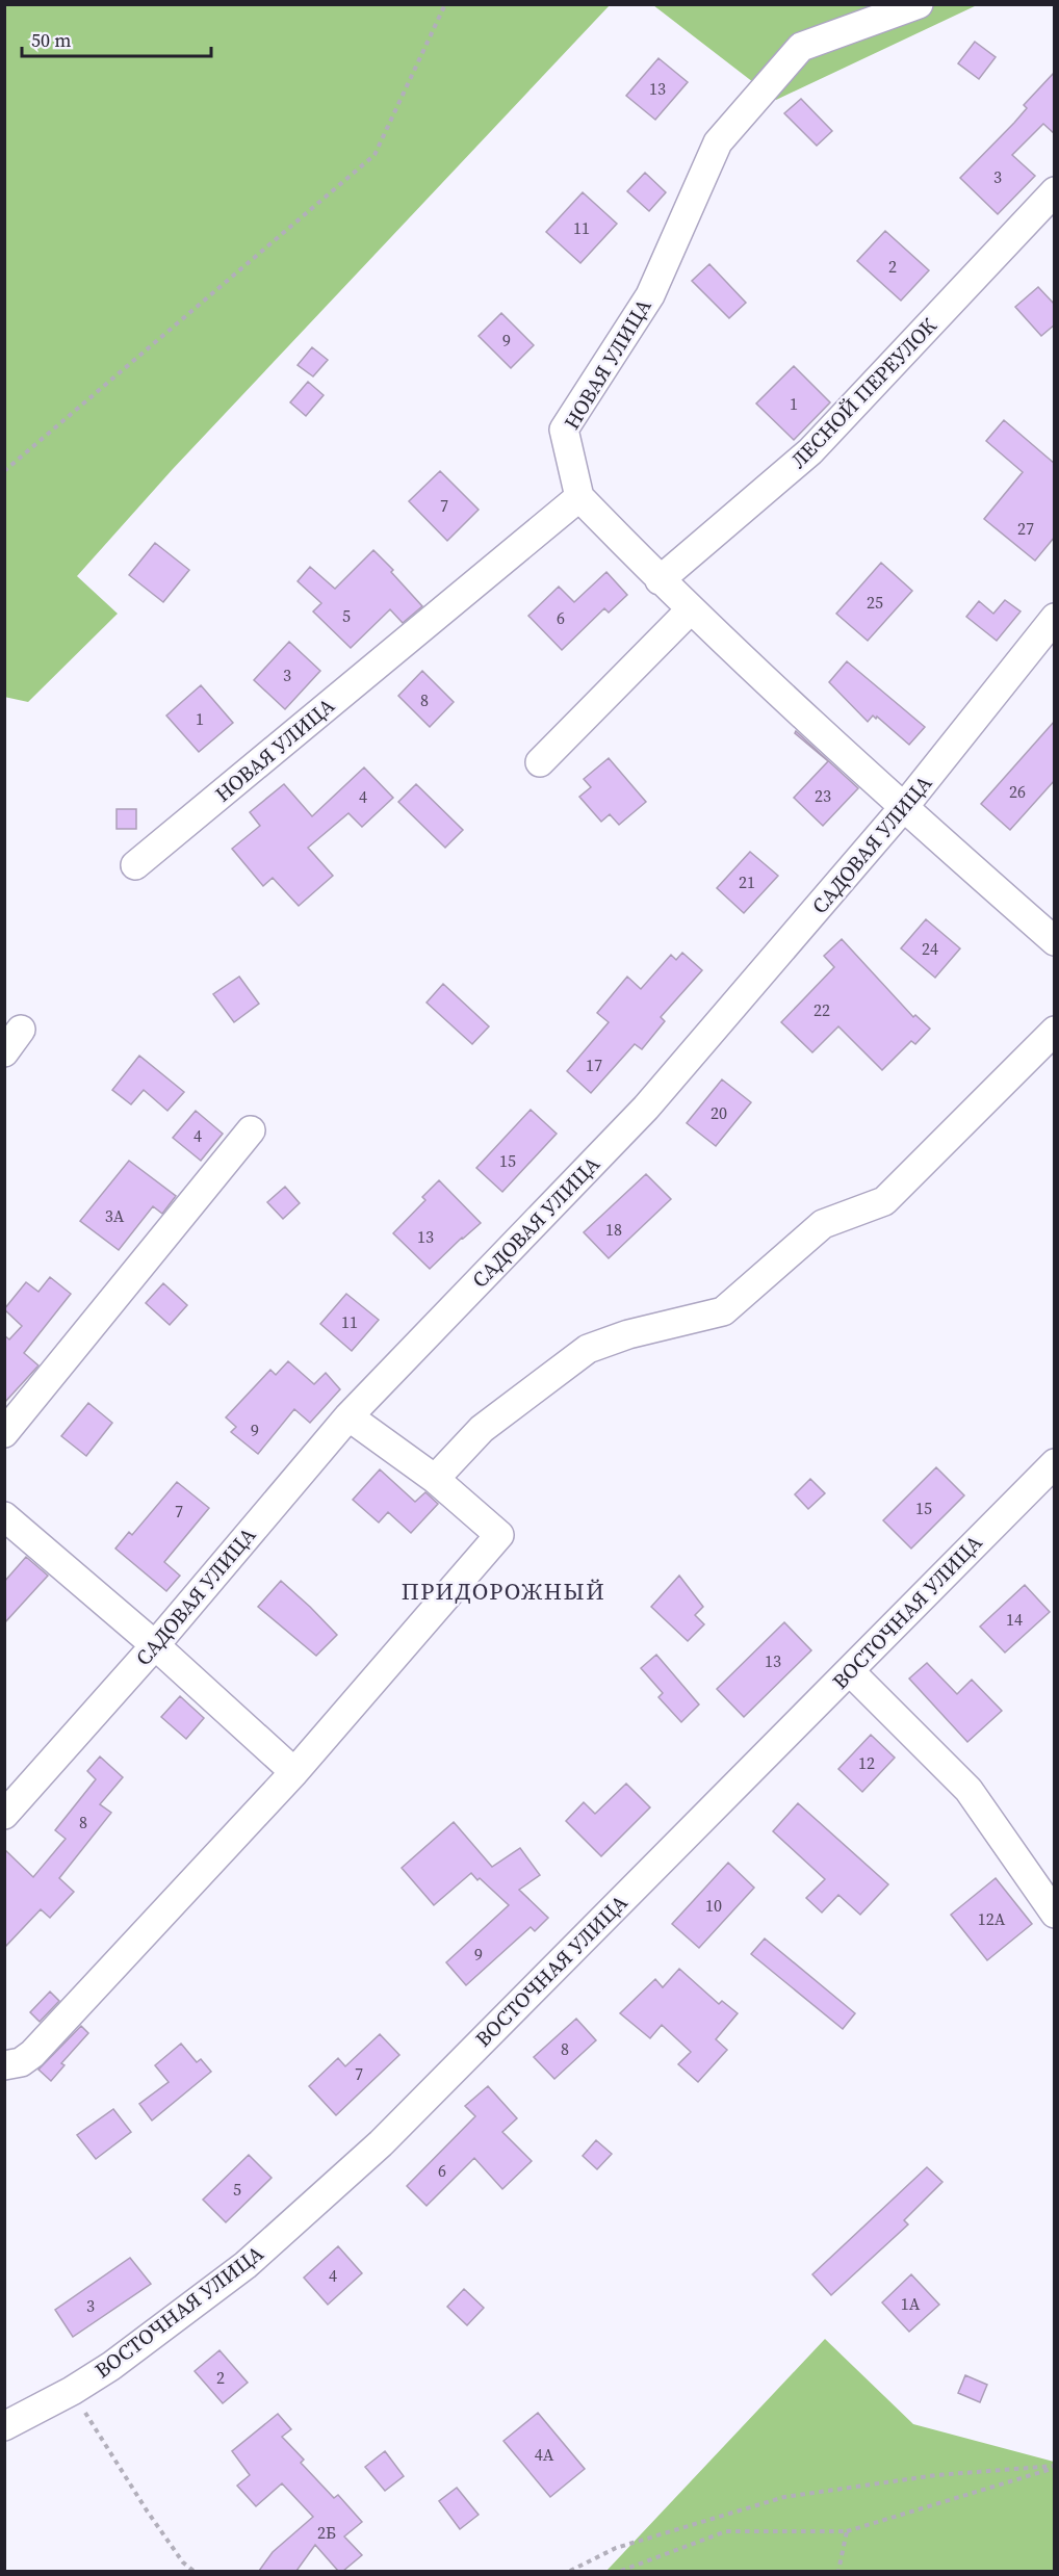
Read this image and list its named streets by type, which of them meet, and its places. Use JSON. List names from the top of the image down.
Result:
{
  "streets": {
    "street": [
      "НОВАЯ УЛИЦА",
      "ЛЕСНОЙ ПЕРЕУЛОК",
      "САДОВАЯ УЛИЦА",
      "ВОСТОЧНАЯ УЛИЦА"
    ]
  },
  "districts": ["ПРИДОРОЖНЫЙ"],
  "house_numbers": [
    "13",
    "3",
    "11",
    "2",
    "9",
    "1",
    "7",
    "27",
    "25",
    "5",
    "6",
    "3",
    "8",
    "1",
    "26",
    "23",
    "4",
    "21",
    "24",
    "22",
    "17",
    "20",
    "4",
    "15",
    "3А",
    "18",
    "13",
    "11",
    "9",
    "15",
    "7",
    "14",
    "13",
    "12",
    "8",
    "10",
    "12А",
    "9",
    "8",
    "7",
    "6",
    "5",
    "4",
    "1А",
    "3",
    "2",
    "4А",
    "2Б"
  ],
  "scale_bar": "50 m"
}
